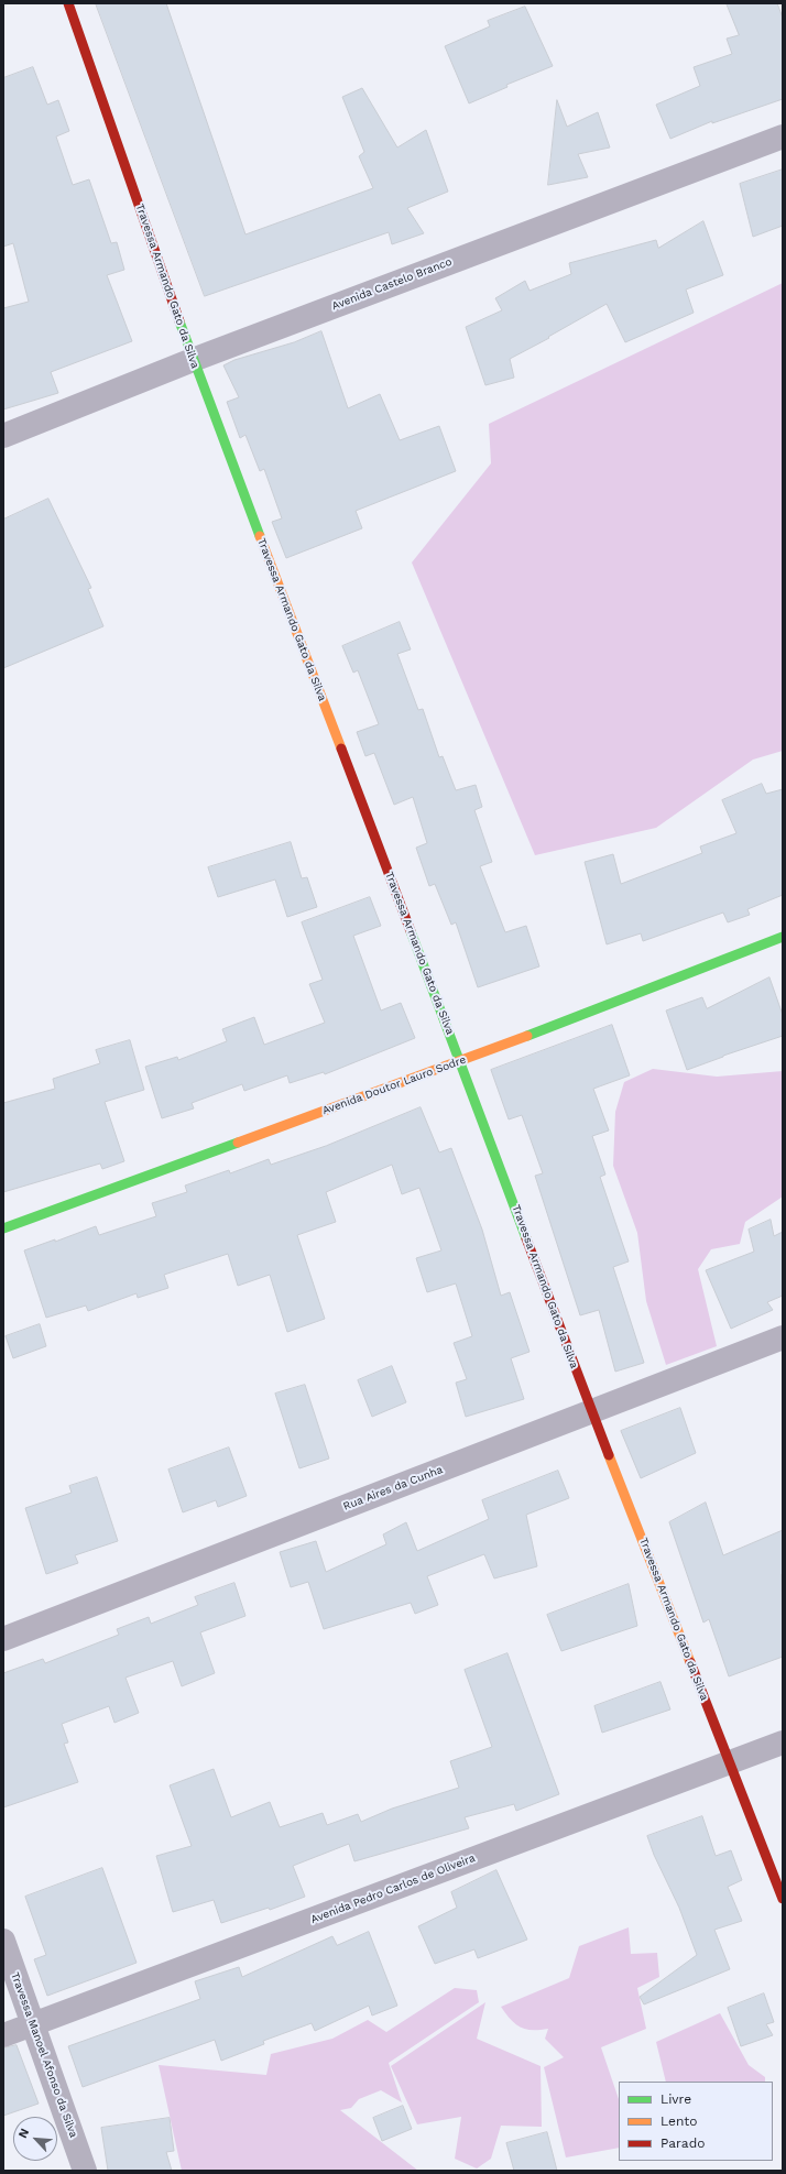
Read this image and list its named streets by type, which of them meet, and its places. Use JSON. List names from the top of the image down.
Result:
{
  "streets": {
    "street": [
      "Avenida Castelo Branco",
      "Travessa Armando Gato da Silva",
      "Avenida Doutor Lauro Sodre",
      "Rua Aires da Cunha",
      "Avenida Pedro Carlos de Oliveira",
      "Travessa Manoel Afonso da Silva"
    ]
  },
  "crossings": [
    ["Avenida Castelo Branco", "Travessa Armando Gato da Silva"],
    ["Travessa Armando Gato da Silva", "Avenida Doutor Lauro Sodre"],
    ["Travessa Armando Gato da Silva", "Rua Aires da Cunha"],
    ["Travessa Armando Gato da Silva", "Avenida Pedro Carlos de Oliveira"],
    ["Avenida Pedro Carlos de Oliveira", "Travessa Manoel Afonso da Silva"]
  ],
  "legend": ["Livre", "Lento", "Parado"],
  "north": "top left"
}
